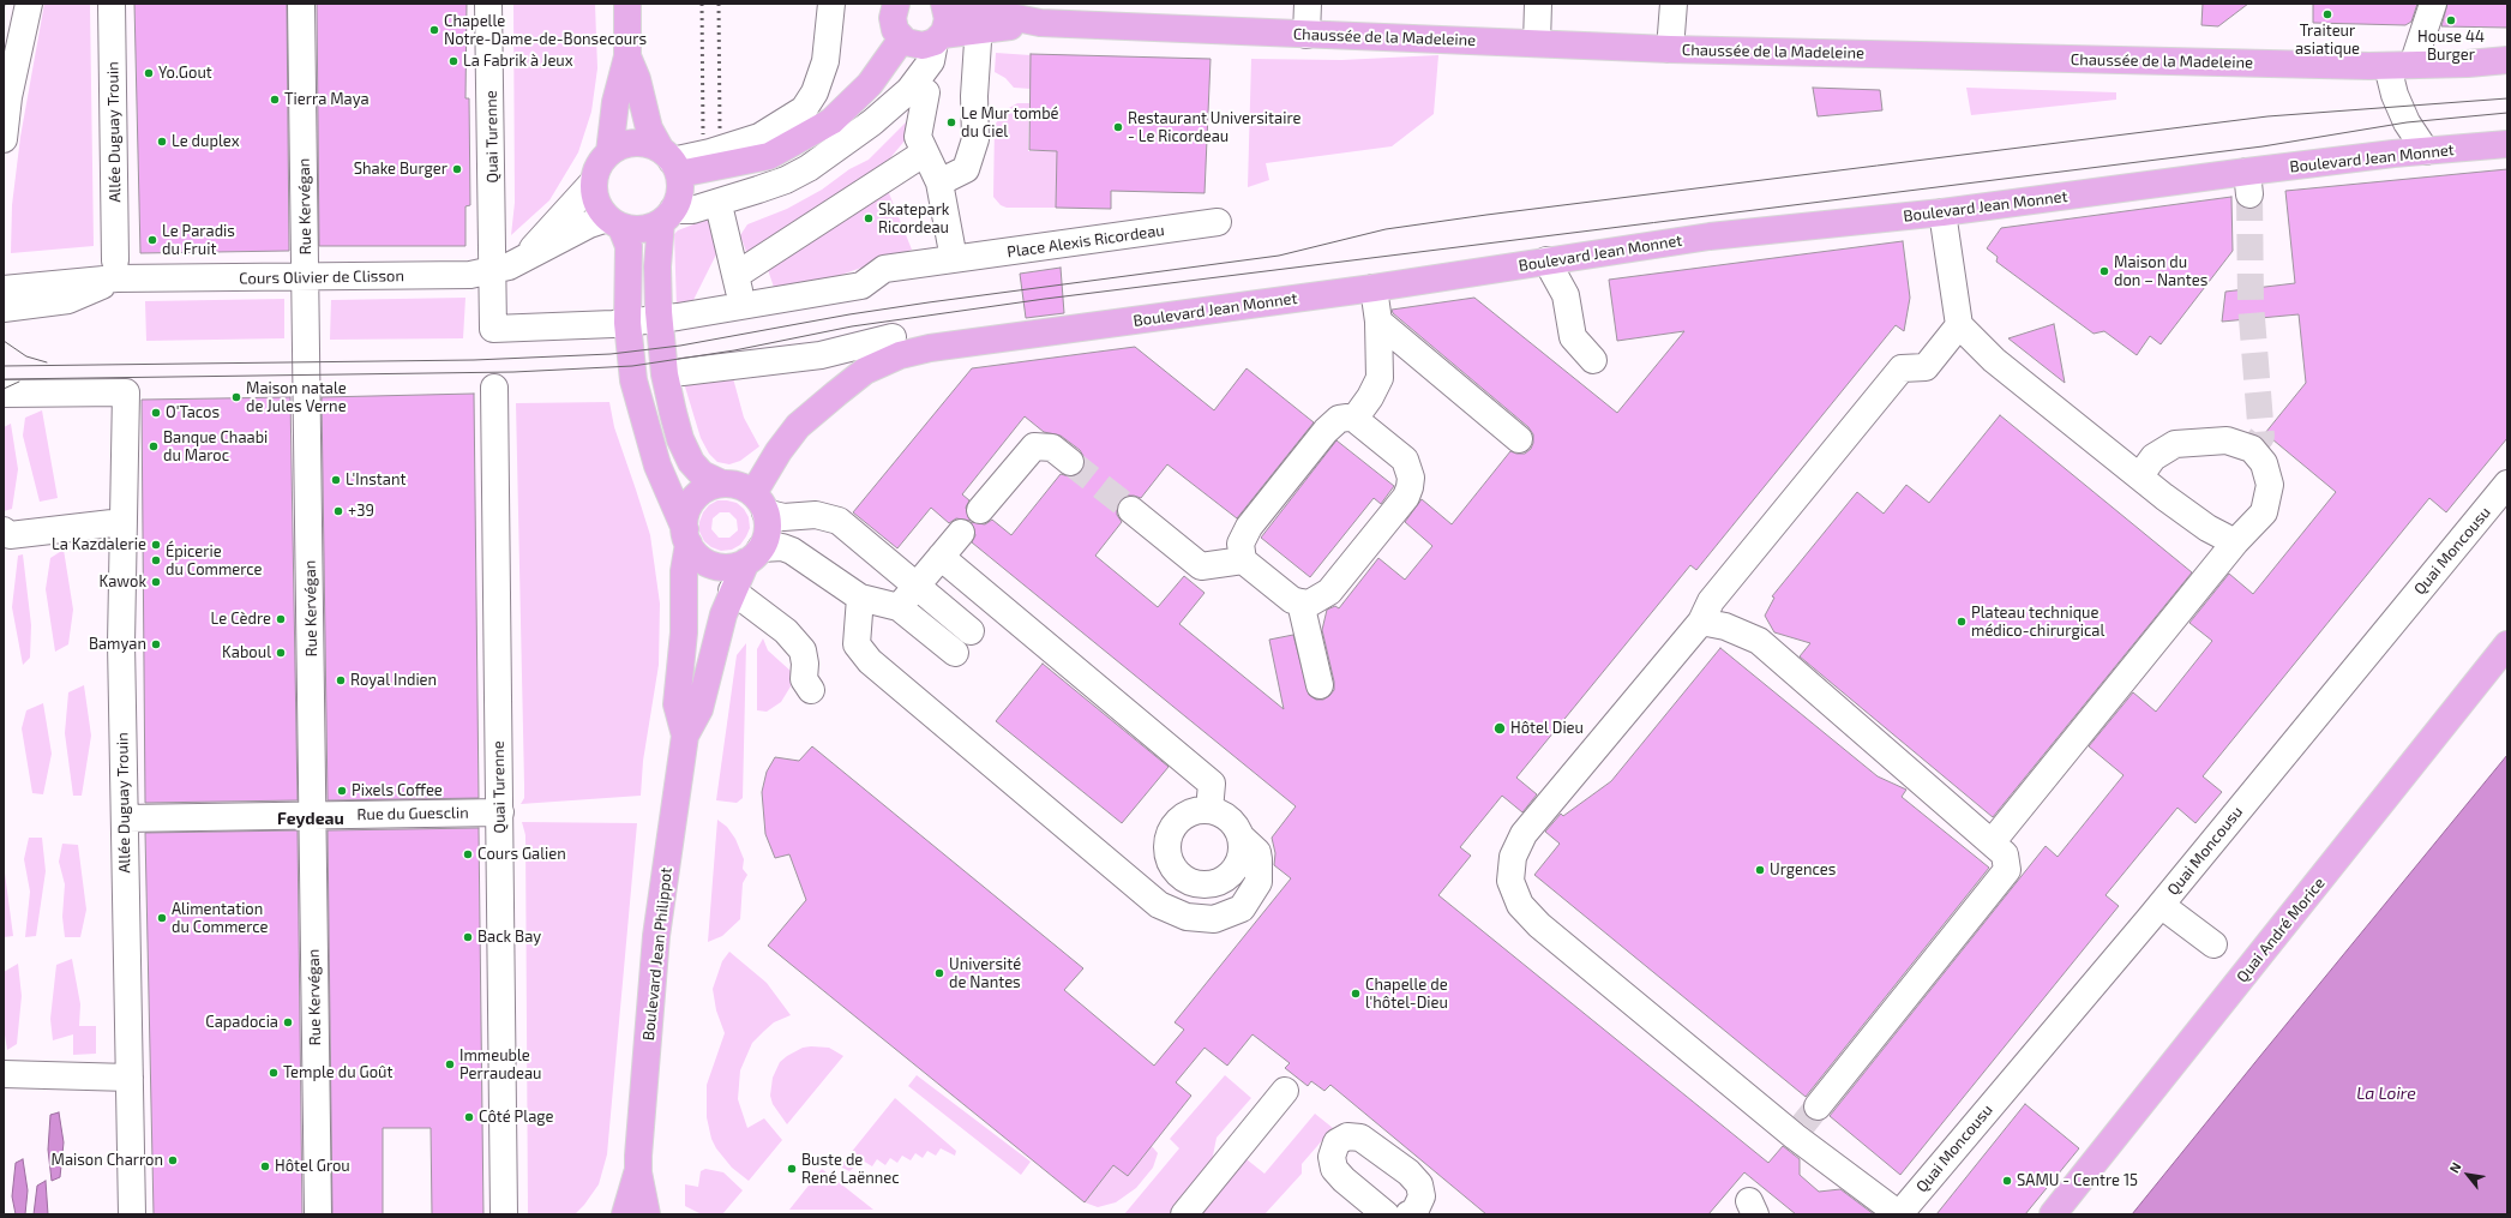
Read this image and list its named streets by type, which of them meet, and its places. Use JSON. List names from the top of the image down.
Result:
{
  "streets": {
    "main road": [
      "Chaussée de la Madeleine",
      "Boulevard Jean Monnet",
      "Quai André Morice",
      "Boulevard Jean Philippot"
    ],
    "street": [
      "Allée Duguay Trouin",
      "Quai Turenne",
      "Rue Kervégan",
      "Place Alexis Ricordeau",
      "Cours Olivier de Clisson",
      "Quai Moncousu",
      "Rue du Guesclin"
    ]
  },
  "crossings": [
    ["Allée Duguay Trouin", "Cours Olivier de Clisson"],
    ["Allée Duguay Trouin", "Rue du Guesclin"],
    ["Quai Turenne", "Place Alexis Ricordeau"],
    ["Quai Turenne", "Cours Olivier de Clisson"],
    ["Quai Turenne", "Rue du Guesclin"],
    ["Boulevard Jean Monnet", "Boulevard Jean Philippot"],
    ["Rue Kervégan", "Cours Olivier de Clisson"],
    ["Rue Kervégan", "Rue du Guesclin"]
  ],
  "districts": ["Feydeau"],
  "water": ["La Loire"],
  "places": [
    "Traiteur asiatique",
    "House 44 Burger",
    "Chapelle Notre-Dame-de-Bonsecours",
    "La Fabrik à Jeux",
    "Yo.Gout",
    "Tierra Maya",
    "Le Mur tombé du Ciel",
    "Restaurant Universitaire - Le Ricordeau",
    "Le duplex",
    "Shake Burger",
    "Skatepark Ricordeau",
    "Le Paradis du Fruit",
    "Maison du don – Nantes",
    "Maison natale de Jules Verne",
    "O'Tacos",
    "Banque Chaabi du Maroc",
    "L'Instant",
    "+39",
    "La Kazdalerie",
    "Épicerie du Commerce",
    "Kawok",
    "Le Cèdre",
    "Plateau technique médico-chirurgical",
    "Bamyan",
    "Kaboul",
    "Royal Indien",
    "Hôtel Dieu",
    "Pixels Coffee",
    "Cours Galien",
    "Urgences",
    "Alimentation du Commerce",
    "Back Bay",
    "Université de Nantes",
    "Chapelle de l'hôtel-Dieu",
    "Capadocia",
    "Immeuble Perraudeau",
    "Temple du Goût",
    "Côté Plage",
    "Maison Charron",
    "Hôtel Grou",
    "Buste de René Laënnec",
    "SAMU - Centre 15"
  ],
  "north": "top left"
}
